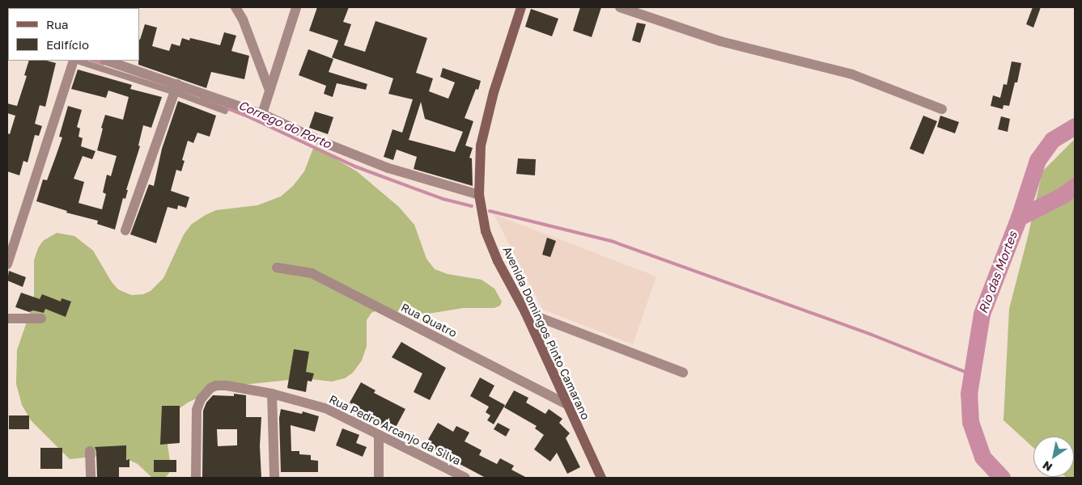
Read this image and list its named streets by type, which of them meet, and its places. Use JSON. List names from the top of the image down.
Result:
{
  "streets": {
    "main road": ["Avenida Domingos Pinto Camarano"],
    "street": ["Rua Quatro", "Rua Pedro Arcanjo da Silva"]
  },
  "crossings": [
    ["Rua Quatro", "Avenida Domingos Pinto Camarano"]
  ],
  "water": ["Corrego do Porto", "Rio das Mortes"],
  "legend": ["Rua", "Edifício"],
  "north": "bottom left"
}
